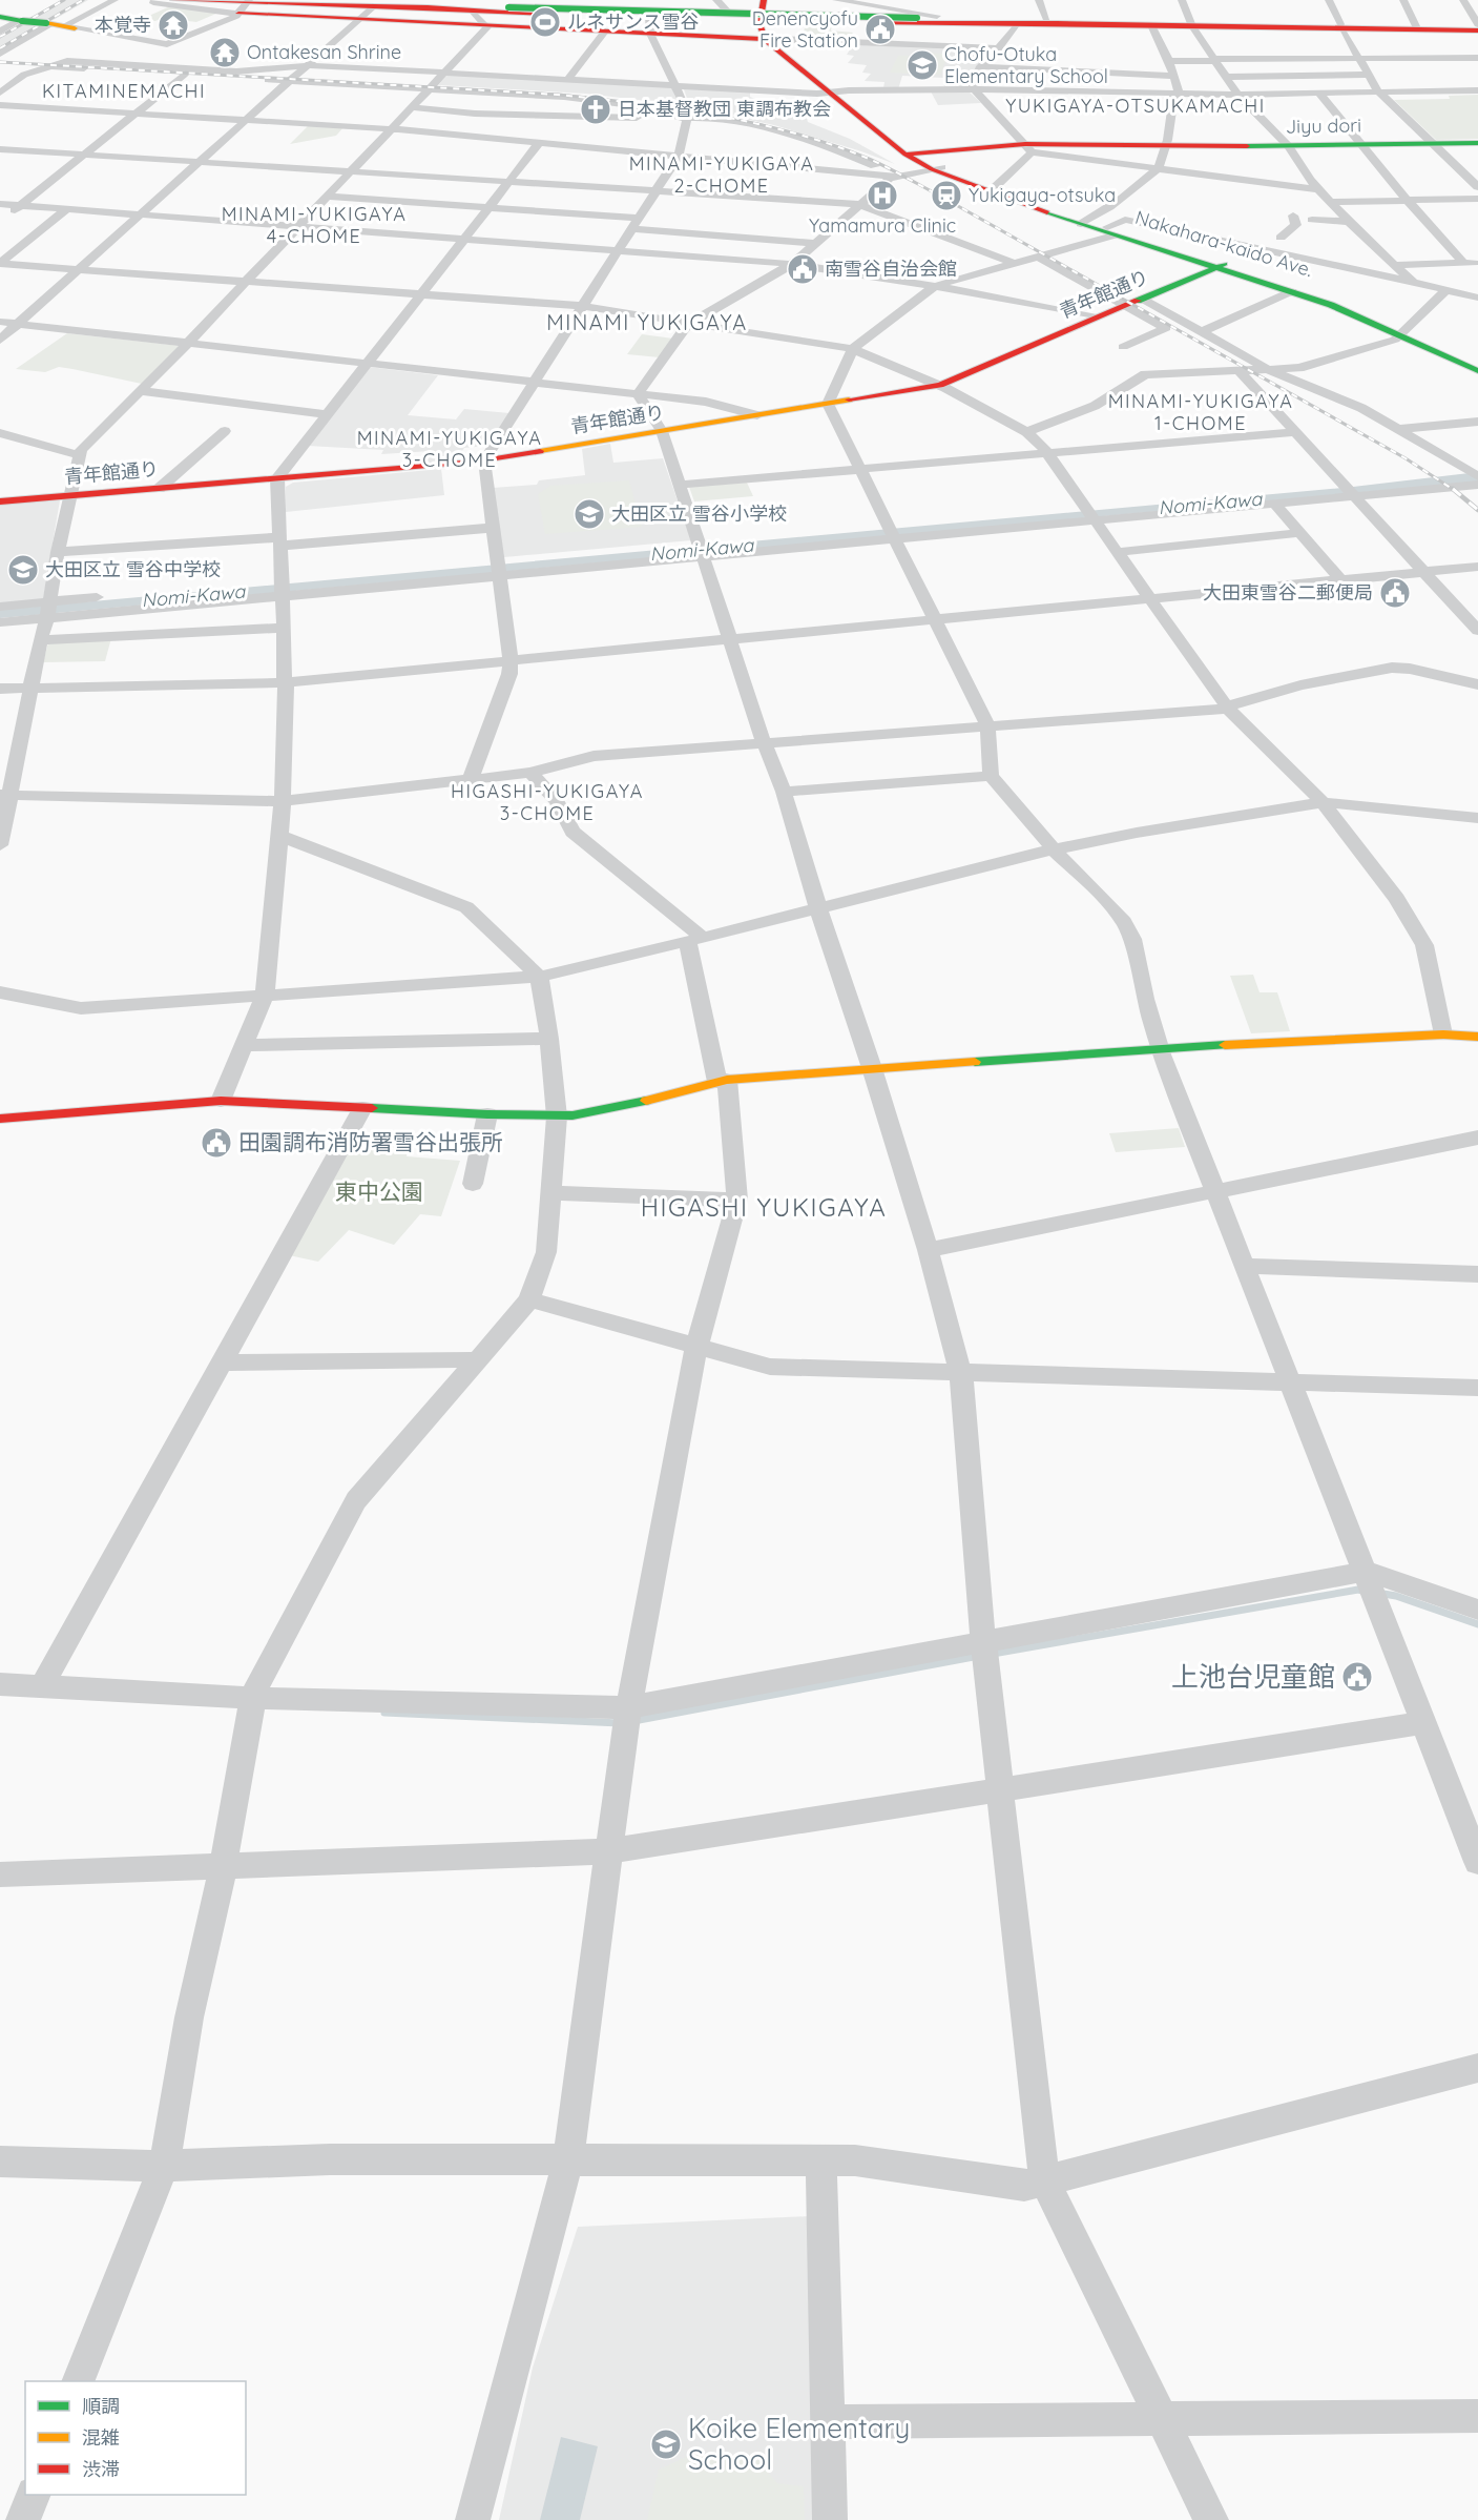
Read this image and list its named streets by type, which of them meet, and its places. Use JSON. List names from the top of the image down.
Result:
{
  "streets": {
    "main road": ["Jiyu dori", "Nakahara-kaido Ave.", "青年館通り"]
  },
  "crossings": [
    ["Nakahara-kaido Ave.", "青年館通り"]
  ],
  "districts": [
    "KITAMINEMACHI",
    "YUKIGAYA-OTSUKAMACHI",
    "MINAMI-YUKIGAYA 2-CHOME",
    "MINAMI-YUKIGAYA 4-CHOME",
    "MINAMI YUKIGAYA",
    "MINAMI-YUKIGAYA 1-CHOME",
    "MINAMI-YUKIGAYA 3-CHOME",
    "HIGASHI-YUKIGAYA 3-CHOME",
    "HIGASHI YUKIGAYA"
  ],
  "water": ["Nomi-Kawa"],
  "parks": ["東中公園"],
  "places": {
    "sports": ["ルネサンス雪谷"],
    "temple": ["本覚寺", "Ontakesan Shrine"],
    "public building": [
      "Denencyofu Fire Station",
      "南雪谷自治会館",
      "大田東雪谷二郵便局",
      "田園調布消防署雪谷出張所",
      "上池台児童館"
    ],
    "school or university": [
      "Chofu-Otuka Elementary School",
      "大田区立 雪谷小学校",
      "大田区立 雪谷中学校",
      "Koike Elementary School"
    ],
    "church": ["日本基督教団 東調布教会"],
    "hospital": ["Yamamura Clinic"],
    "station": ["Yukigaya-otsuka"]
  },
  "legend": ["順調", "混雑", "渋滞"]
}
